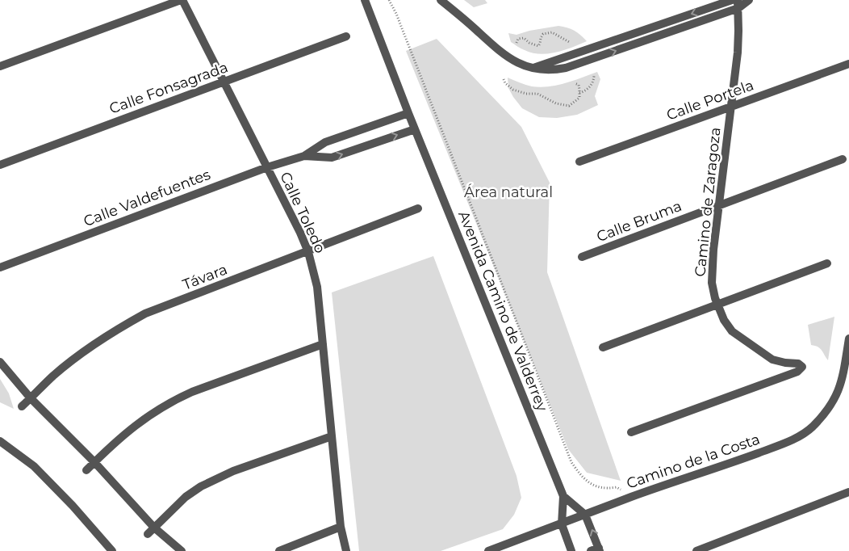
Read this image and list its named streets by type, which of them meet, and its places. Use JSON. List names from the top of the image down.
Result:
{
  "streets": {
    "street": [
      "Calle Fonsagrada",
      "Calle Portela",
      "Calle Valdefuentes",
      "Camino de Zaragoza",
      "Calle Toledo",
      "Calle Bruma",
      "Távara",
      "Avenida Camino de Valderrey",
      "Camino de la Costa"
    ]
  },
  "crossings": [
    ["Calle Fonsagrada", "Calle Toledo"],
    ["Calle Portela", "Camino de Zaragoza"],
    ["Calle Valdefuentes", "Calle Toledo"],
    ["Calle Valdefuentes", "Avenida Camino de Valderrey"],
    ["Camino de Zaragoza", "Calle Bruma"],
    ["Calle Toledo", "Távara"],
    ["Avenida Camino de Valderrey", "Camino de la Costa"]
  ],
  "parks": ["Área natural"]
}
